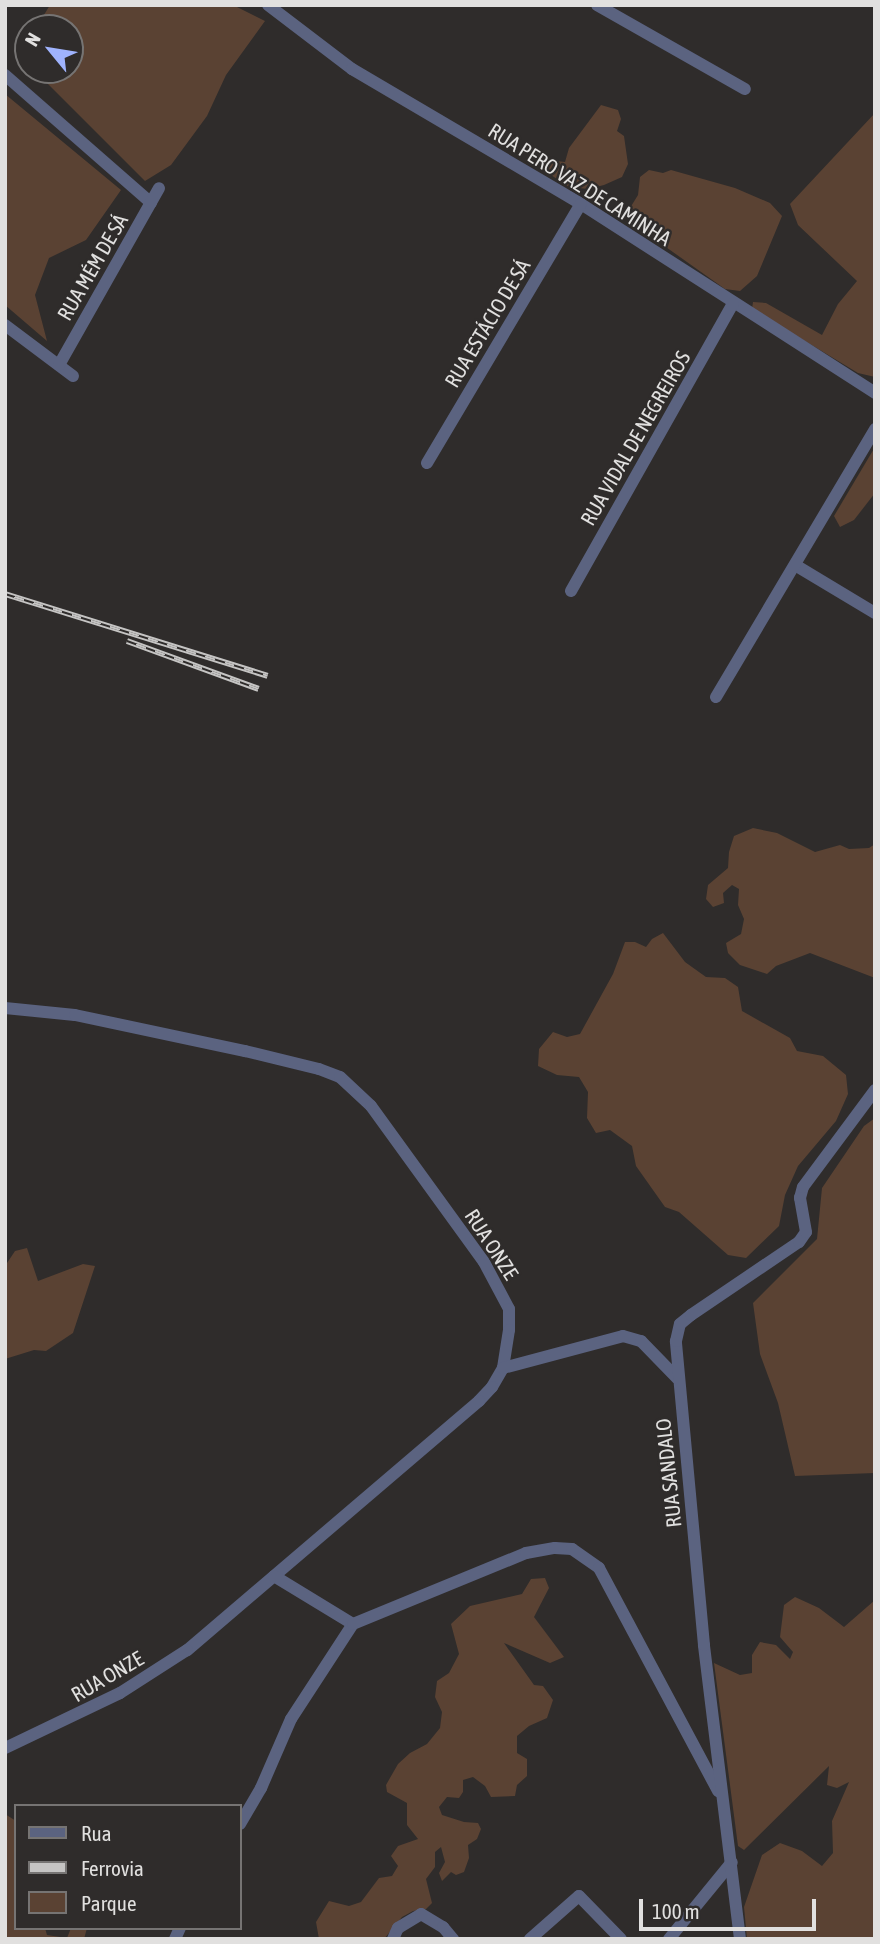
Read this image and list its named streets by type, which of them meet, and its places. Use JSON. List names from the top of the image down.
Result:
{
  "streets": {
    "street": [
      "RUA PERO VAZ DE CAMINHA",
      "RUA MÉM DE SÁ",
      "RUA ESTÁCIO DE SÁ",
      "RUA VIDAL DE NEGREIROS",
      "RUA ONZE",
      "RUA SANDALO"
    ]
  },
  "crossings": [
    ["RUA PERO VAZ DE CAMINHA", "RUA ESTÁCIO DE SÁ"],
    ["RUA PERO VAZ DE CAMINHA", "RUA VIDAL DE NEGREIROS"]
  ],
  "legend": ["Rua", "Ferrovia", "Parque"],
  "scale_bar": "100 m",
  "north": "top left"
}
